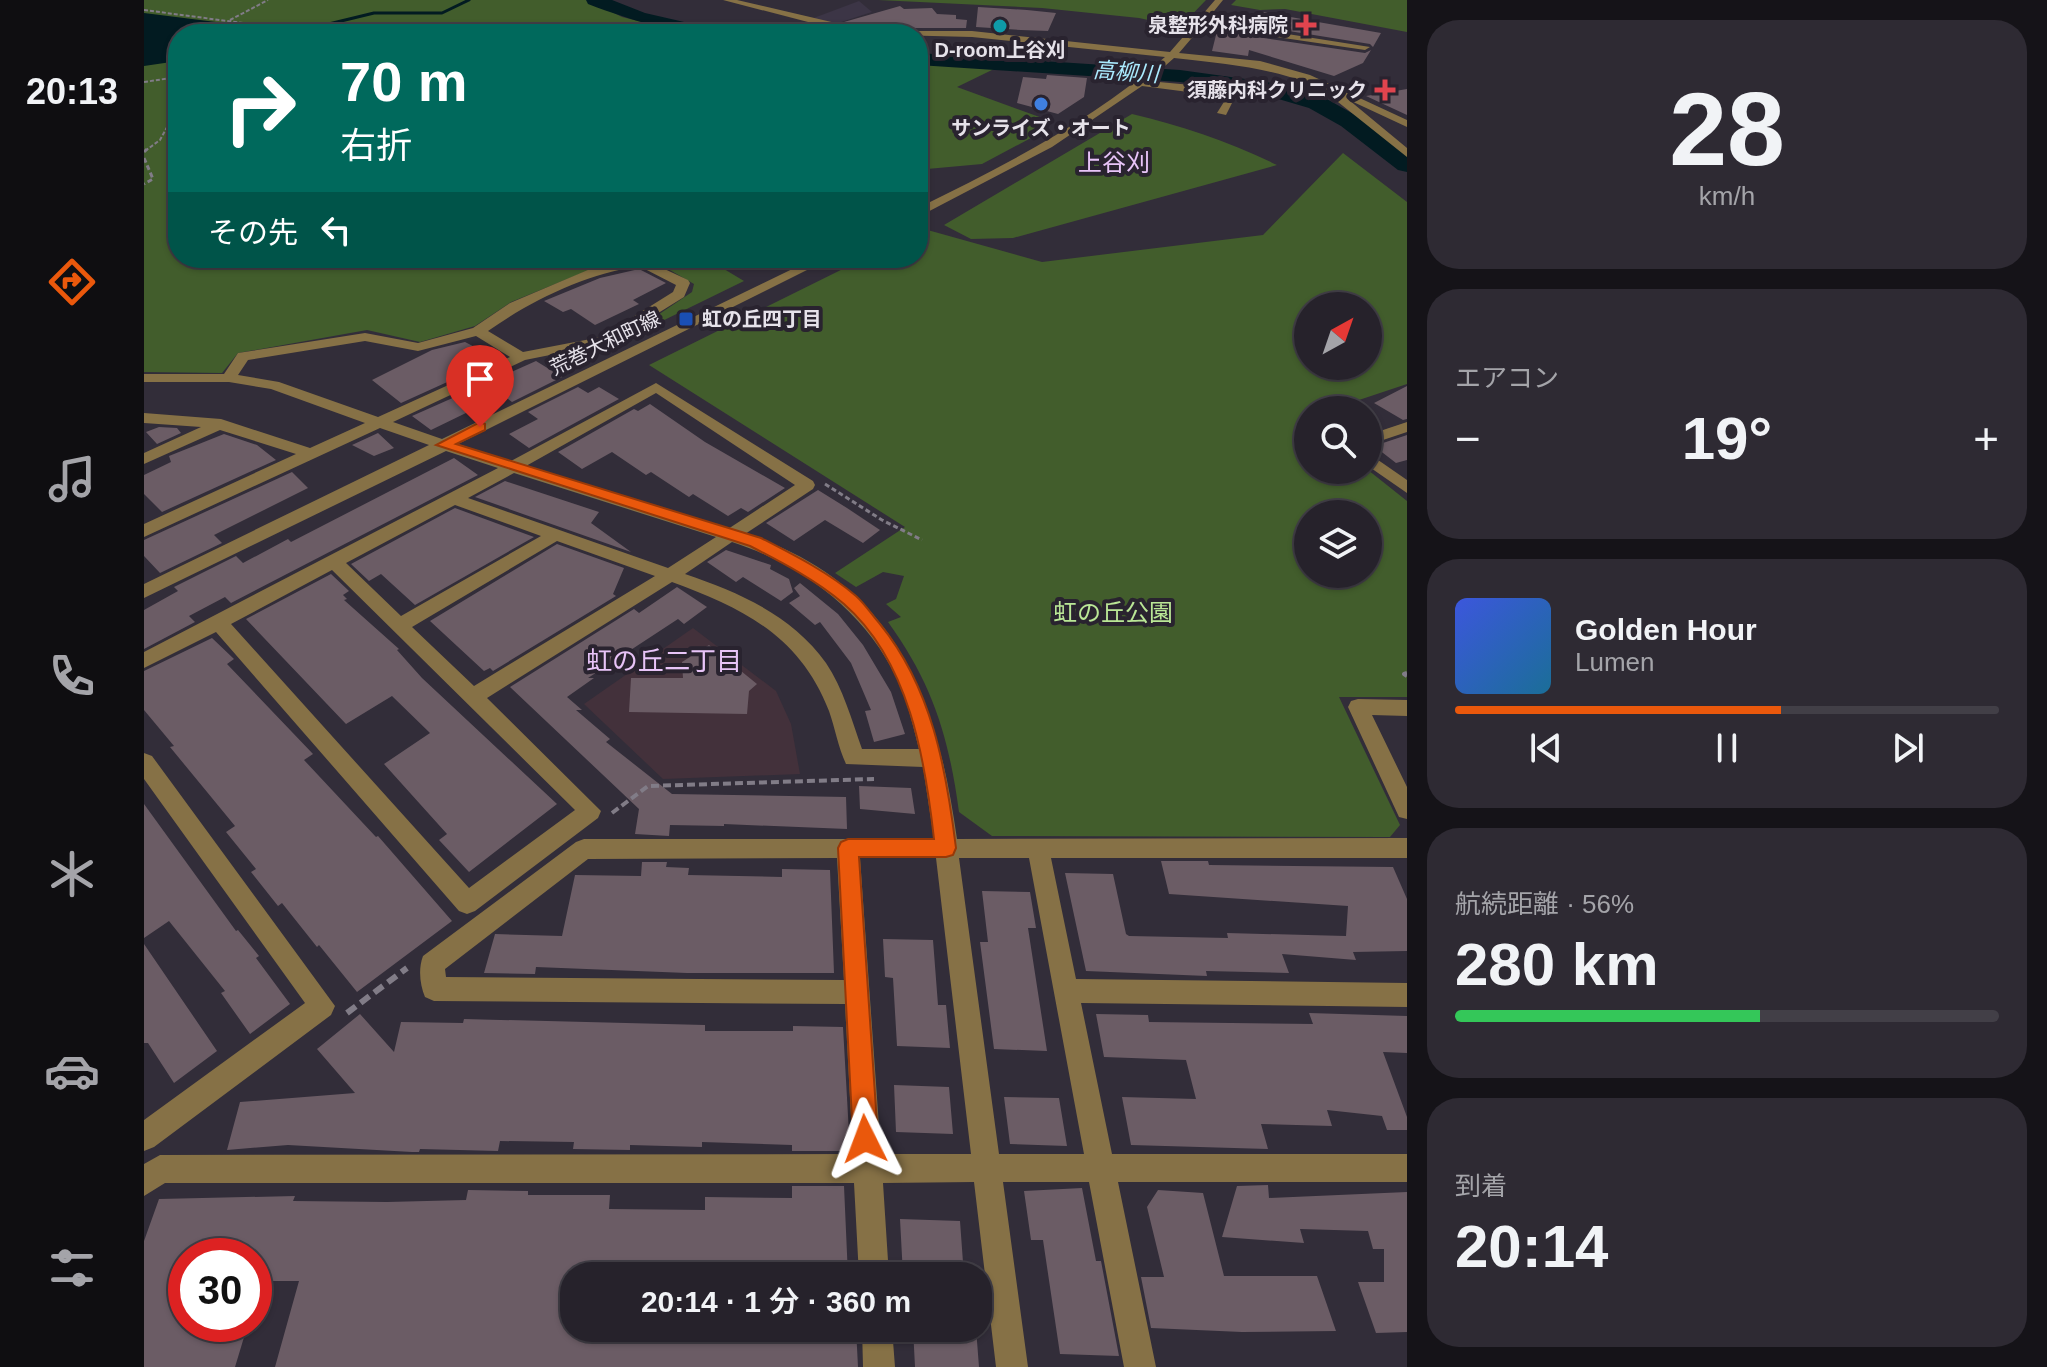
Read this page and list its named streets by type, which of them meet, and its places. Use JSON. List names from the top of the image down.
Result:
{
  "streets": {
    "street": ["荒巻大和町線"]
  },
  "districts": ["上谷刈", "虹の丘二丁目"],
  "water": ["高柳川"],
  "parks": ["虹の丘公園"],
  "places": {
    "health": ["泉整形外科病院", "須藤内科クリニック"],
    "other": ["D-room上谷刈", "サンライズ・オート"],
    "transit": ["虹の丘四丁目"]
  },
  "north": "top right",
  "page": {
    "tabs": "20:13",
    "tile": [
      ["28", "km/h"],
      "エアコン",
      ["航続距離 · 56%", "280 km"],
      ["到着", "20:14"]
    ],
    "turn": ["70 m", "右折"],
    "then": "その先",
    "heat": ["−", "19°", "+"],
    "song": ["Golden Hour", "Lumen"],
    "limit": "30",
    "trip": "20:14 · 1 分 · 360 m"
  }
}
